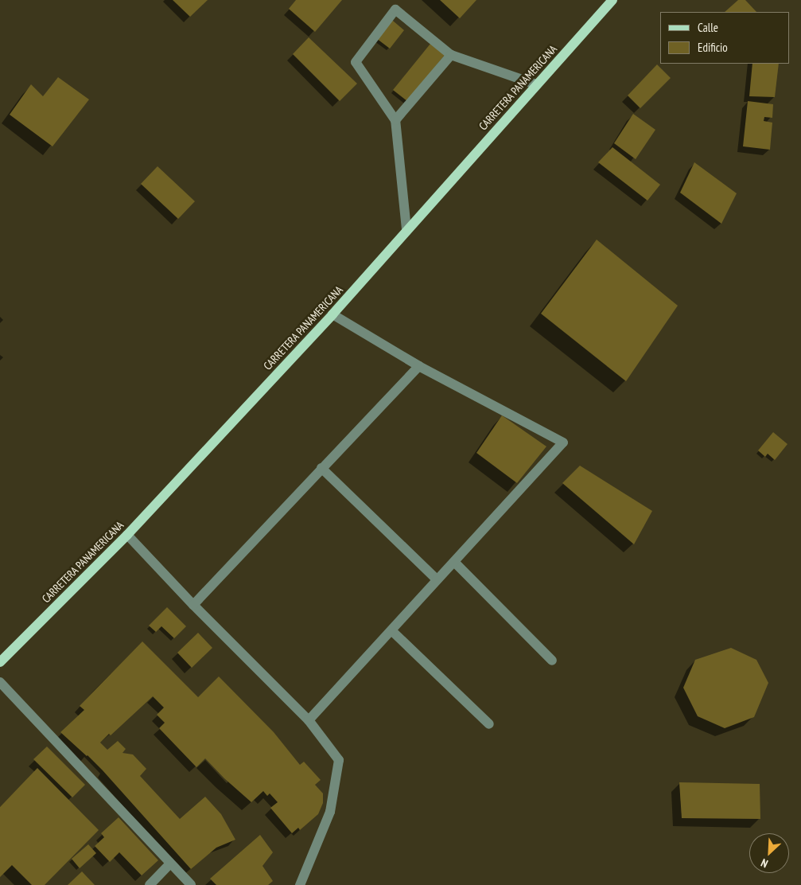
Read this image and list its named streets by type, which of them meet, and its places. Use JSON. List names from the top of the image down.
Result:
{
  "streets": {
    "main road": ["CARRETERA PANAMERICANA"]
  },
  "legend": ["Calle", "Edificio"],
  "north": "bottom left"
}
